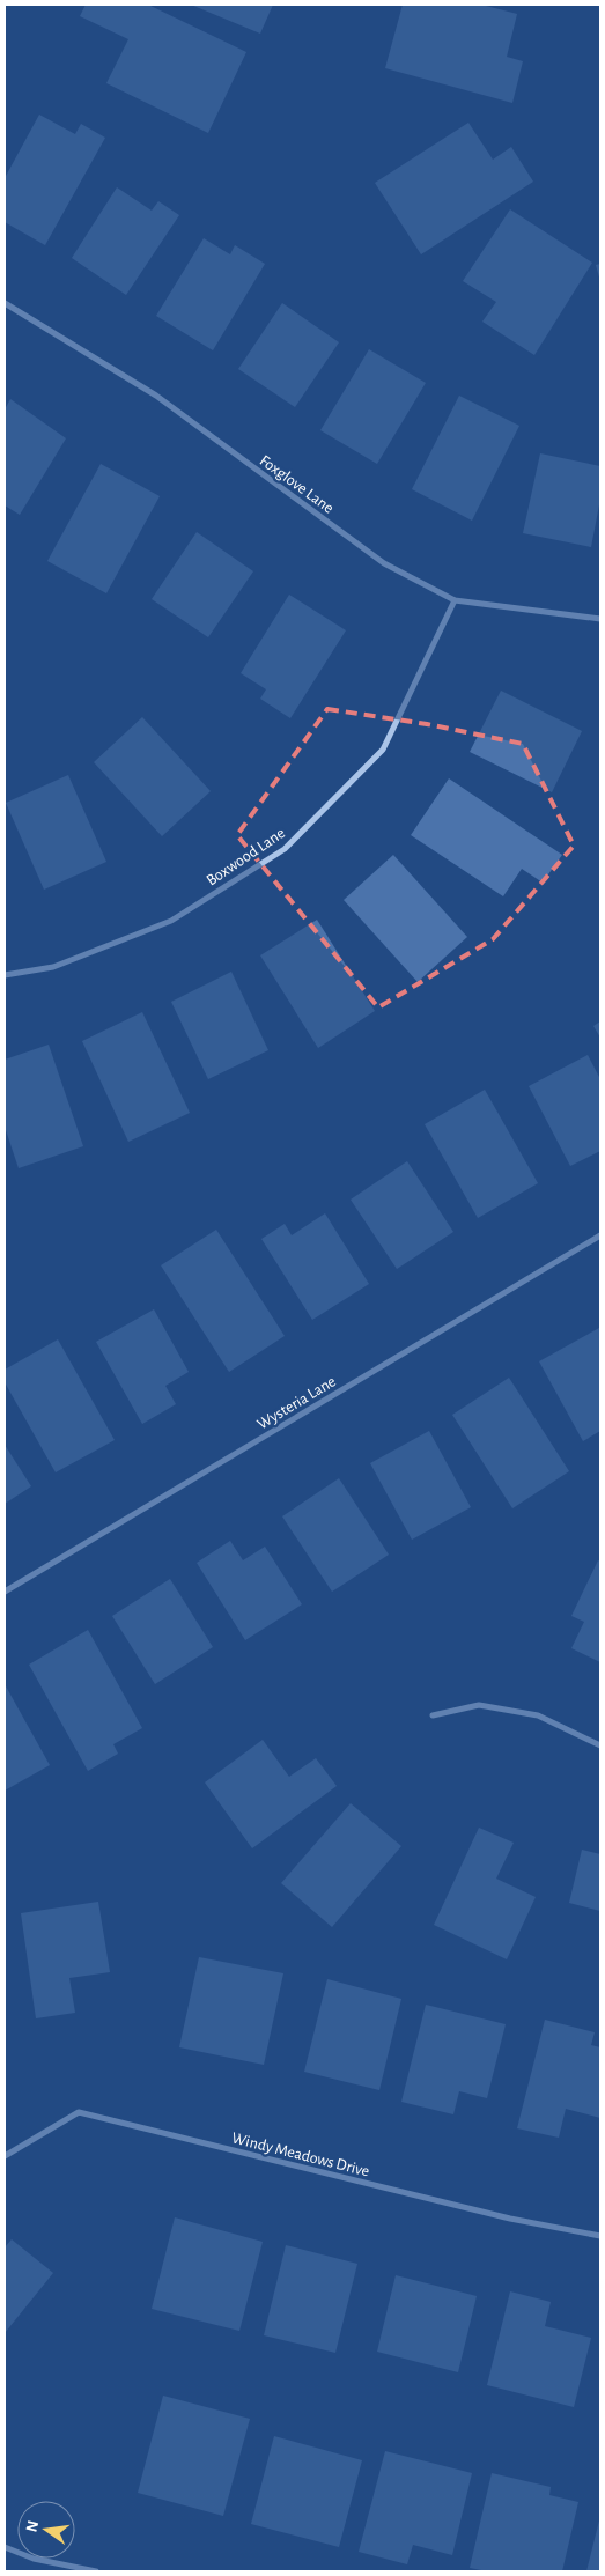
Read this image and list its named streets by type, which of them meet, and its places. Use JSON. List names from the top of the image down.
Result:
{
  "streets": {
    "street": [
      "Foxglove Lane",
      "Boxwood Lane",
      "Wysteria Lane",
      "Windy Meadows Drive"
    ]
  },
  "crossings": [
    ["Foxglove Lane", "Boxwood Lane"]
  ],
  "north": "left"
}
